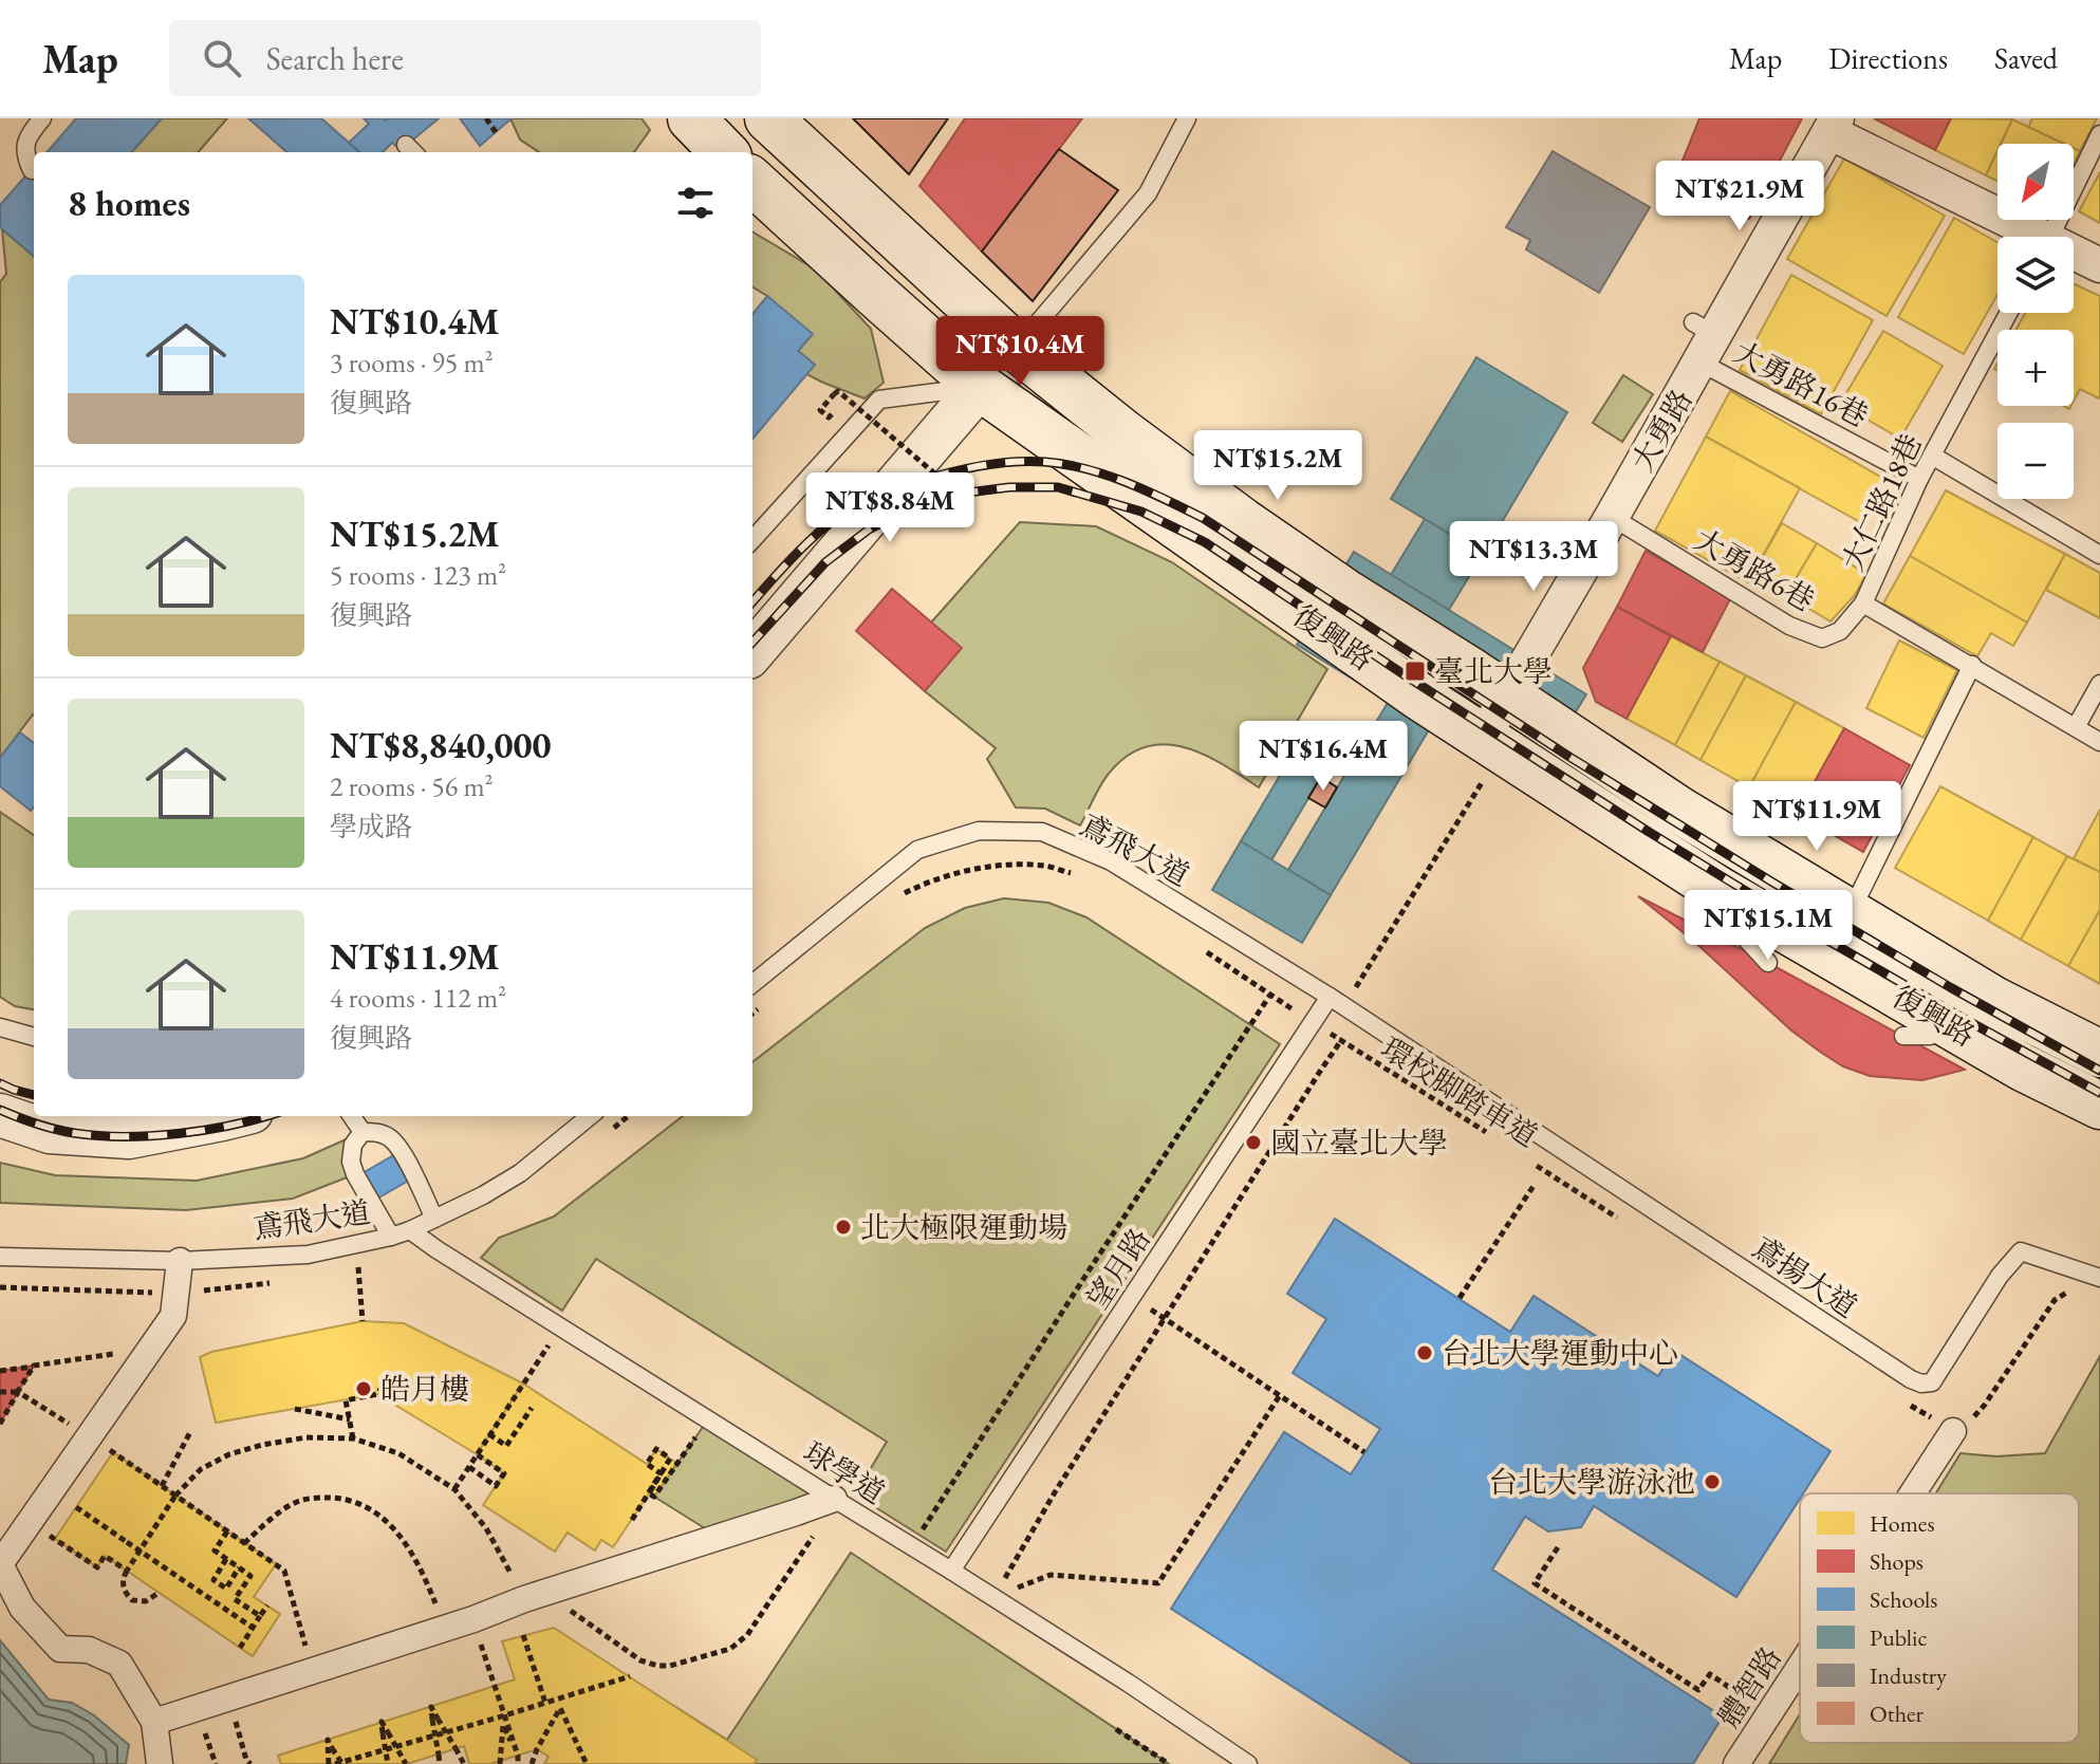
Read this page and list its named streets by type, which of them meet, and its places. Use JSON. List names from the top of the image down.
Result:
{
  "streets": {
    "main road": ["復興路"],
    "street": ["大勇路", "體智路"],
    "lane": [
      "大勇路16巷",
      "大仁路18巷",
      "大勇路6巷",
      "鳶飛大道",
      "望月路",
      "鳶揚大道",
      "球學道"
    ],
    "path": ["環校脚踏車道"]
  },
  "crossings": [
    ["大勇路16巷", "大勇路"],
    ["大勇路16巷", "大仁路18巷"],
    ["大勇路", "大勇路6巷"],
    ["大勇路", "復興路"],
    ["大仁路18巷", "大勇路6巷"],
    ["鳶飛大道", "望月路"],
    ["鳶飛大道", "鳶揚大道"],
    ["鳶飛大道", "球學道"],
    ["環校脚踏車道", "望月路"],
    ["望月路", "球學道"]
  ],
  "places": {
    "transit": ["臺北大學"],
    "other": [
      "國立臺北大學",
      "北大極限運動場",
      "台北大學運動中心",
      "皓月樓",
      "台北大學游泳池"
    ]
  },
  "legend": [
    "Homes",
    "Shops",
    "Schools",
    "Public",
    "Industry",
    "Other"
  ],
  "north": "bottom left",
  "page": {
    "header": "Map",
    "search": "Search here",
    "nav": ["Map", "Directions", "Saved"],
    "map_buttons": ["+", "−"],
    "heading": "8 homes",
    "price": [
      "NT$21.9M",
      "NT$10.4M",
      "NT$15.2M",
      "NT$8.84M",
      "NT$13.3M",
      "NT$16.4M",
      "NT$11.9M",
      "NT$15.1M"
    ],
    "list": [
      {
        "name": "NT$10.4M",
        "note": "3 rooms · 95 m² · 復興路"
      },
      {
        "name": "NT$15.2M",
        "note": "5 rooms · 123 m² · 復興路"
      },
      {
        "name": "NT$8,840,000",
        "note": "2 rooms · 56 m² · 學成路"
      },
      {
        "name": "NT$11.9M",
        "note": "4 rooms · 112 m² · 復興路"
      }
    ]
  }
}
